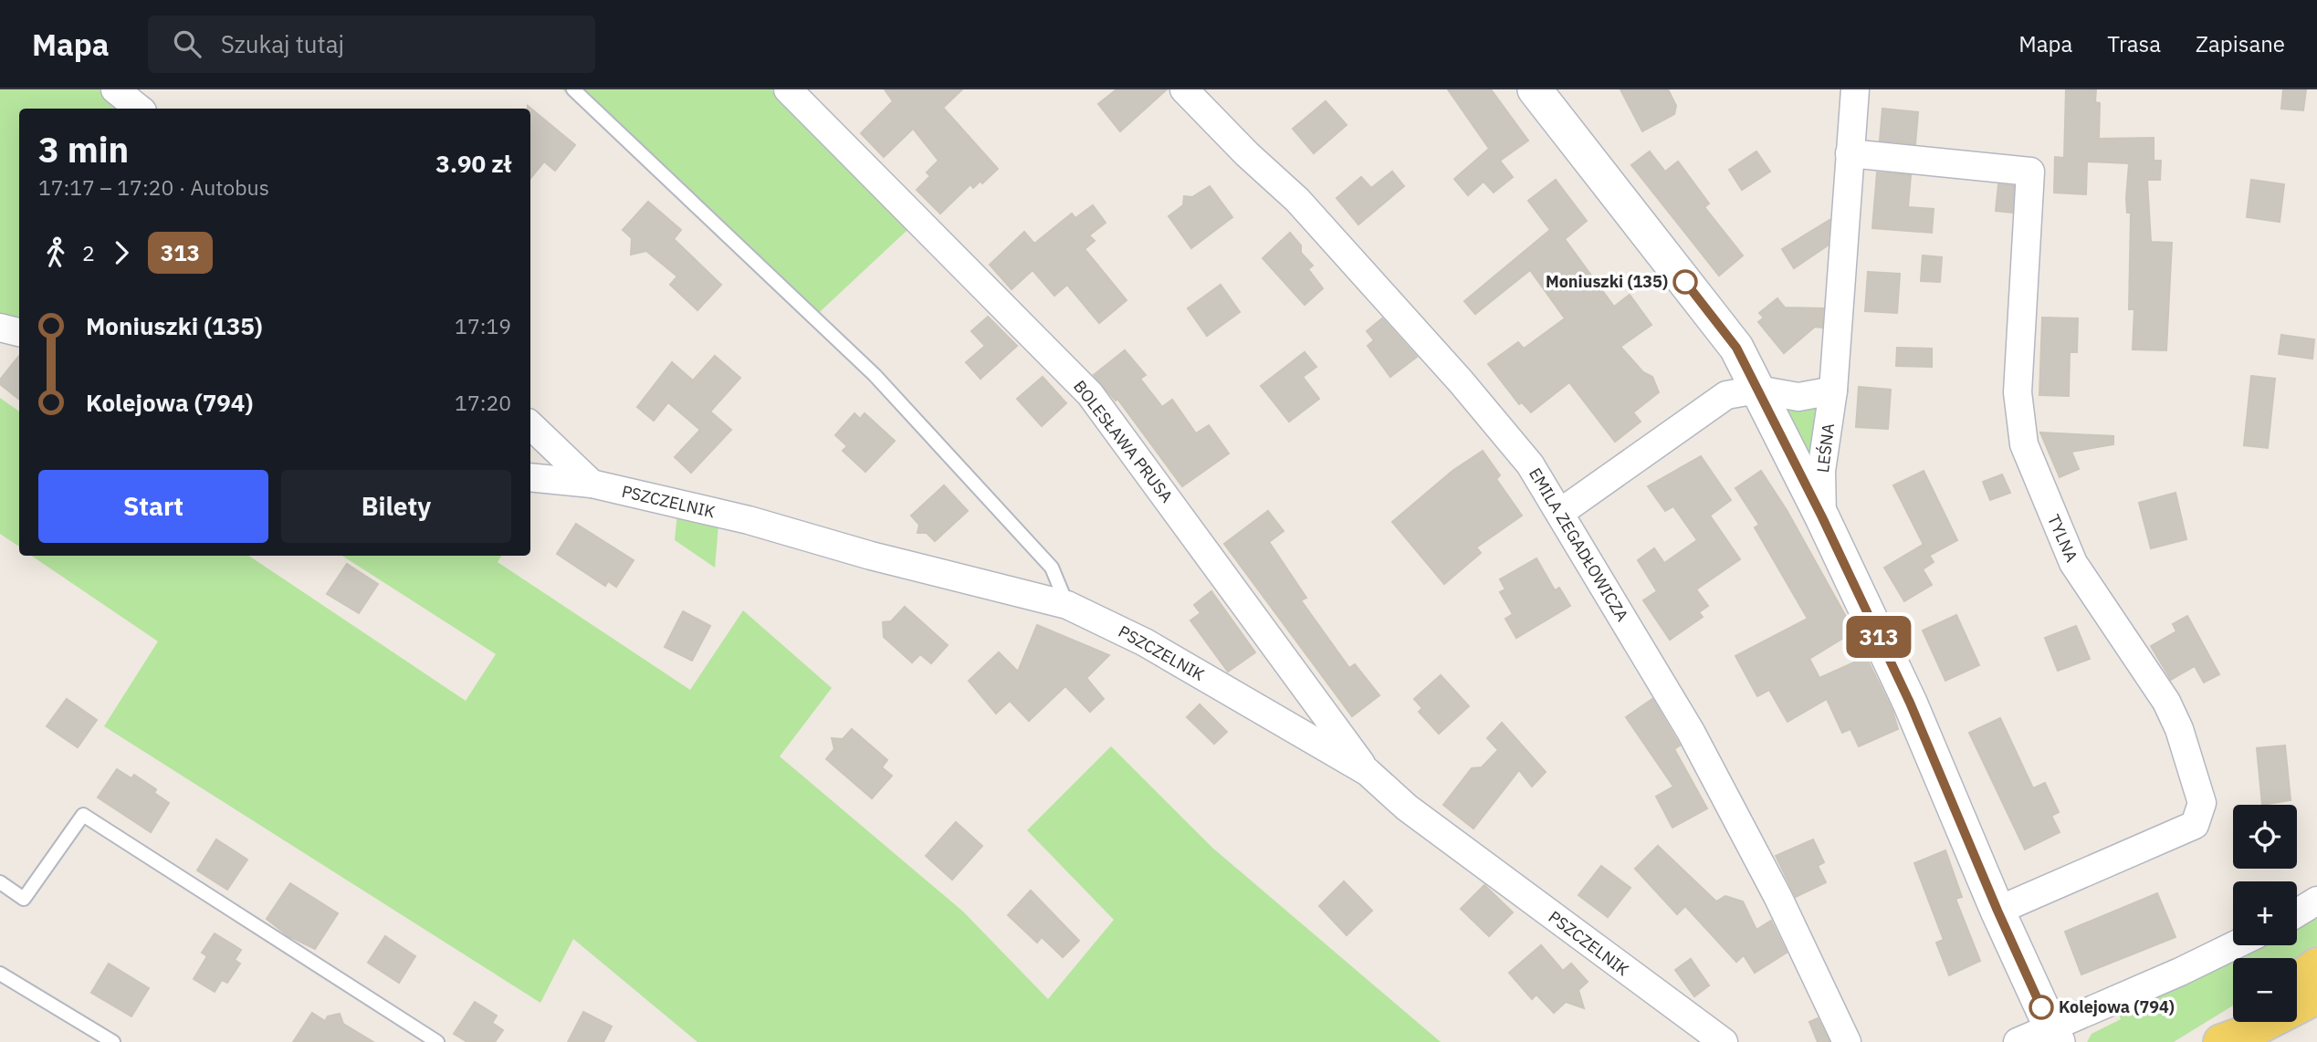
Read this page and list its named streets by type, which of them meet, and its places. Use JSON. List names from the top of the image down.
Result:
{
  "streets": {
    "street": [
      "BOLESŁAWA PRUSA",
      "LEŚNA",
      "PSZCZELNIK",
      "TYLNA",
      "EMILA ZEGADŁOWICZA"
    ]
  },
  "crossings": [
    ["BOLESŁAWA PRUSA", "PSZCZELNIK"],
    ["LEŚNA", "TYLNA"]
  ],
  "places": ["Moniuszki (135)", "Kolejowa (794)"],
  "lines": ["bus line 313"],
  "page": {
    "header": "Mapa",
    "search": "Szukaj tutaj",
    "nav": ["Mapa", "Trasa", "Zapisane"],
    "on_map": "313",
    "heading": ["3 min", "17:17 – 17:20 · Autobus", "3.90 zł"],
    "legs": ["2", "313"],
    "list": [
      {
        "name": "Moniuszki (135)",
        "value": "17:19"
      },
      {
        "name": "Kolejowa (794)",
        "value": "17:20"
      }
    ],
    "buttons": ["Start", "Bilety"],
    "map_buttons": ["+", "−"]
  }
}
